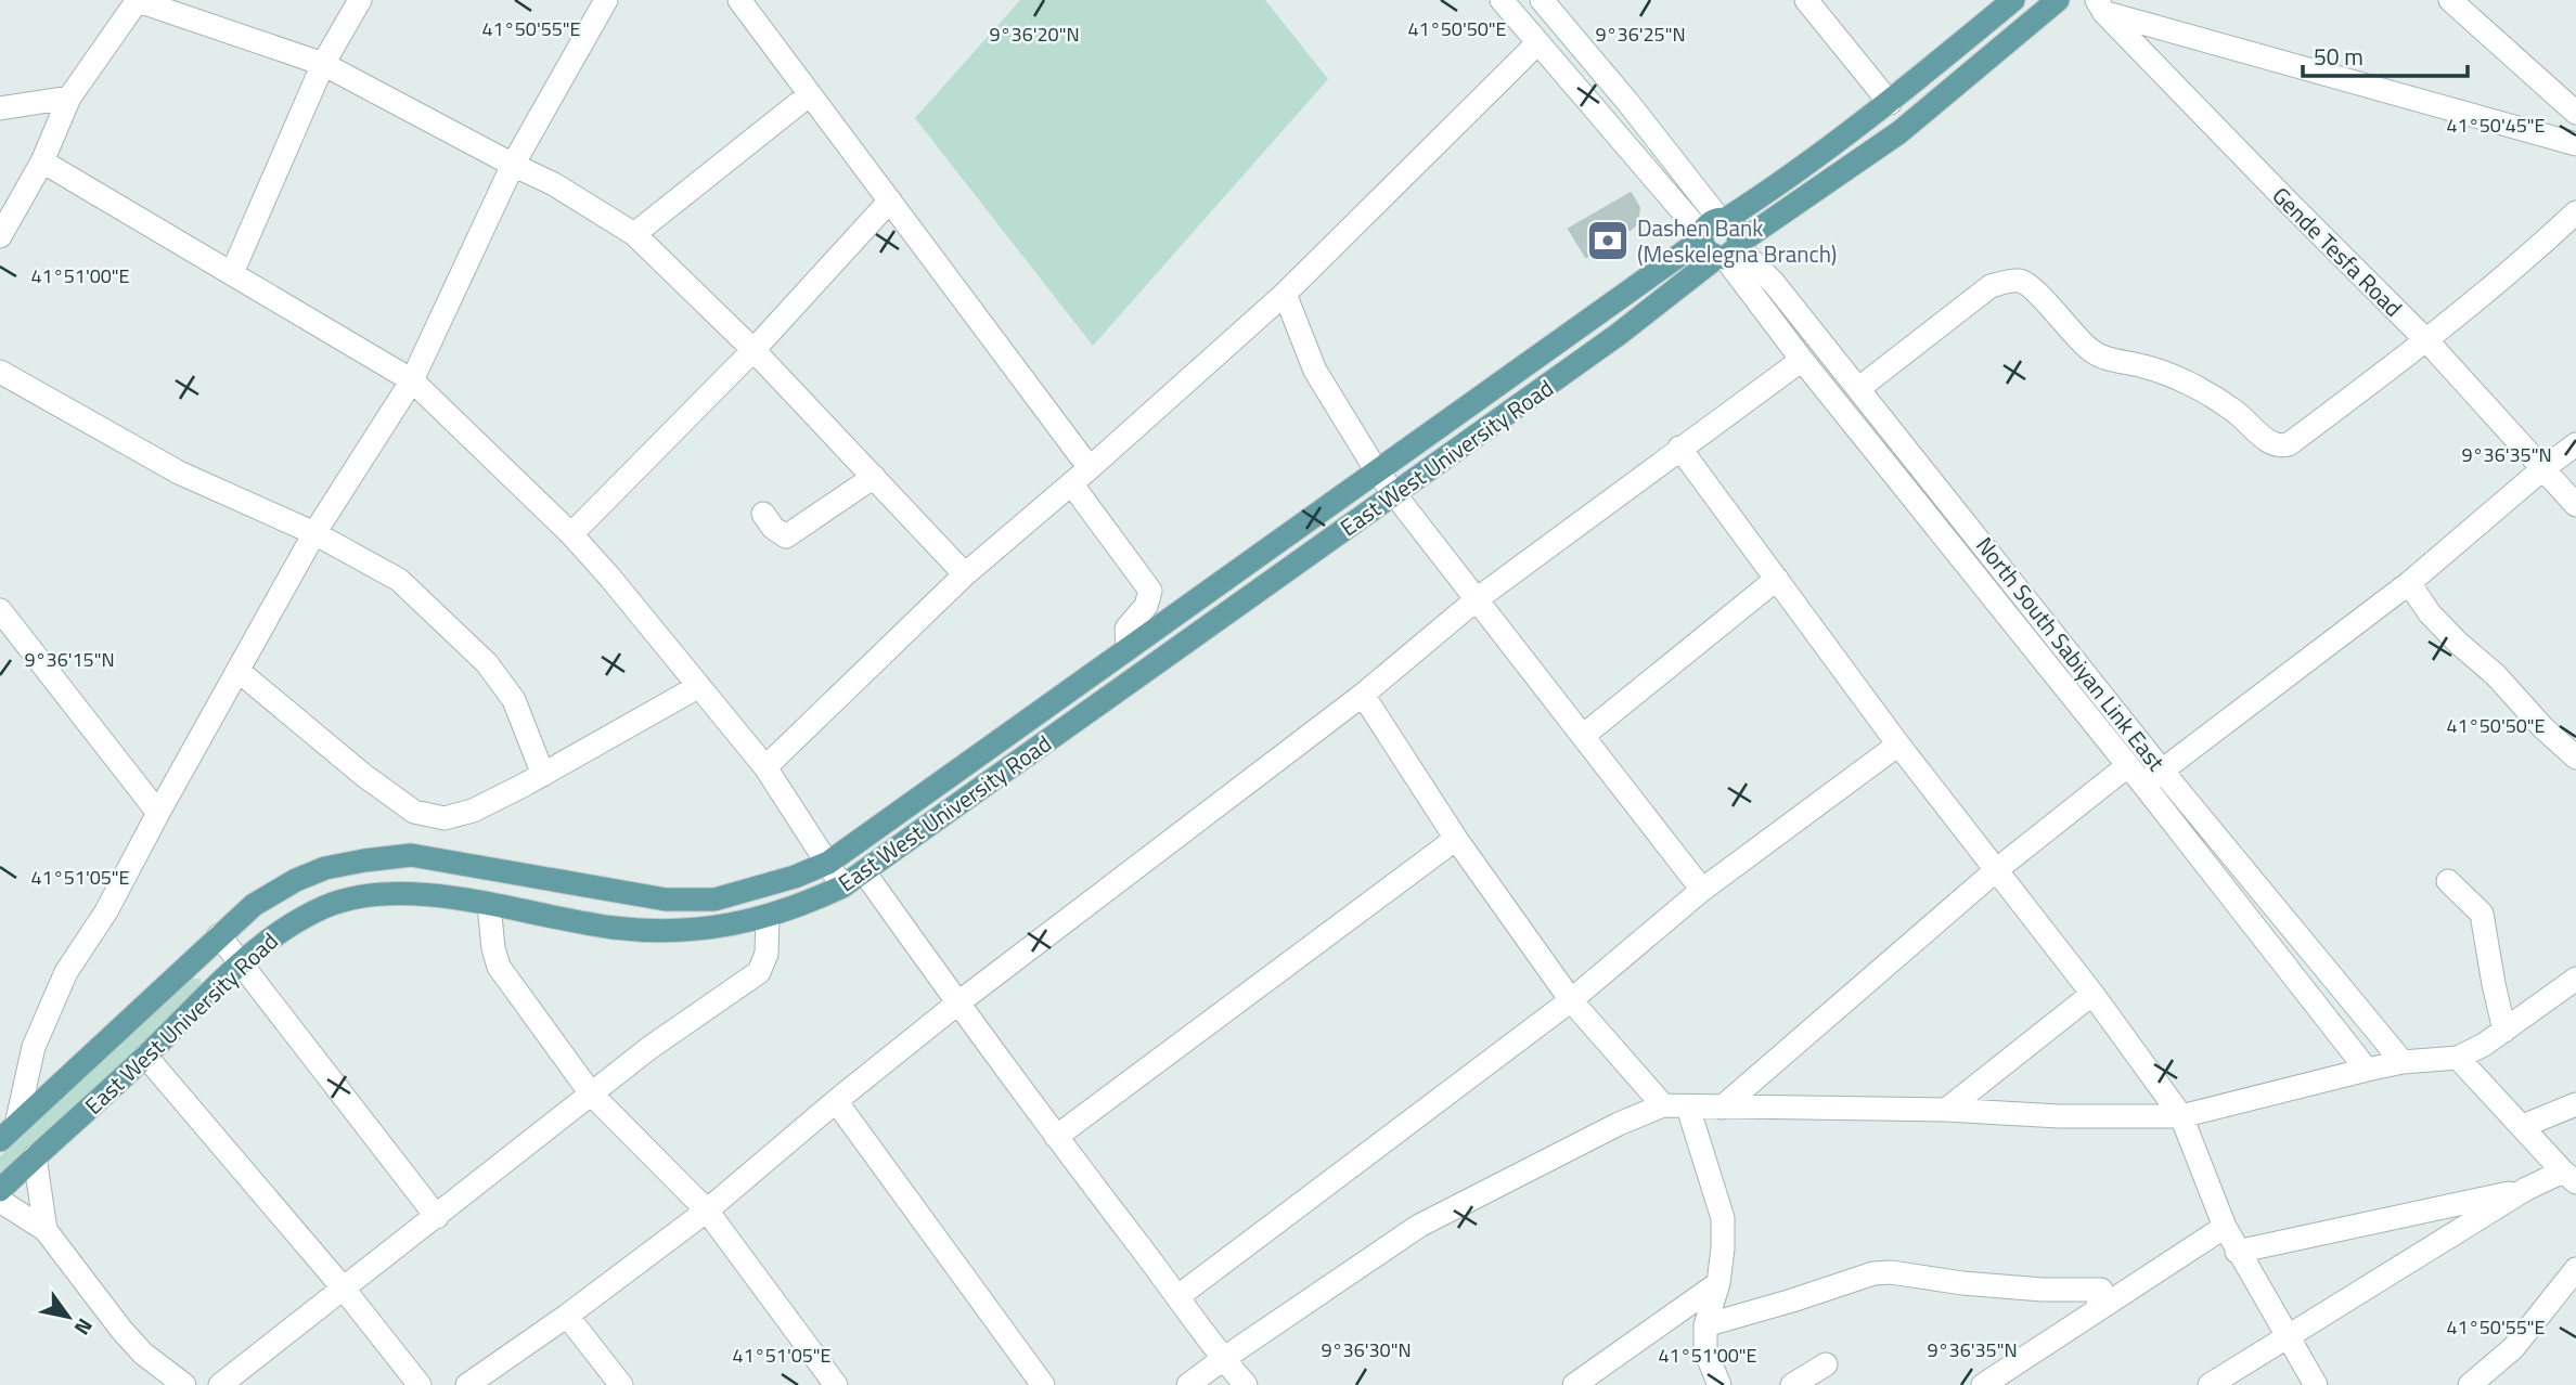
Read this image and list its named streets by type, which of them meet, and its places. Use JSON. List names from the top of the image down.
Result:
{
  "streets": {
    "main road": ["East West University Road"],
    "street": ["Gende Tesfa Road", "North South Sabiyan Link East"]
  },
  "crossings": [
    ["East West University Road", "North South Sabiyan Link East"]
  ],
  "places": {
    "bank": ["Dashen Bank (Meskelegna Branch)"]
  },
  "scale_bar": "50 m",
  "north": "bottom right",
  "coordinates": [
    "41°50'55\"E",
    "41°50'50\"E",
    "9°36'20\"N",
    "9°36'25\"N",
    "41°50'45\"E",
    "41°51'00\"E",
    "9°36'35\"N",
    "9°36'15\"N",
    "41°51'05\"E",
    "9°36'30\"N"
  ]
}
